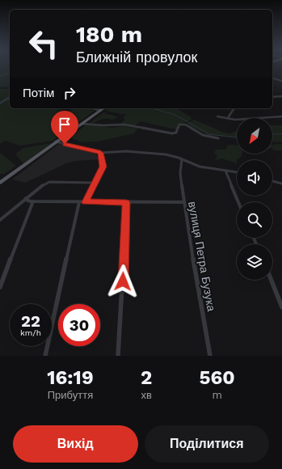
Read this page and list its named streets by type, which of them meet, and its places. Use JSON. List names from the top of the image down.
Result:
{
  "streets": {
    "street": ["вулиця Петра Бузука"]
  },
  "north": "bottom left",
  "page": {
    "turn": ["180 m", "Ближній провулок"],
    "then": "Потім",
    "speed": "22 km/h",
    "limit": "30",
    "eta": [
      "16:19",
      "Прибуття",
      "2",
      "хв",
      "560",
      "m"
    ],
    "buttons": ["Вихід", "Поділитися"]
  }
}
